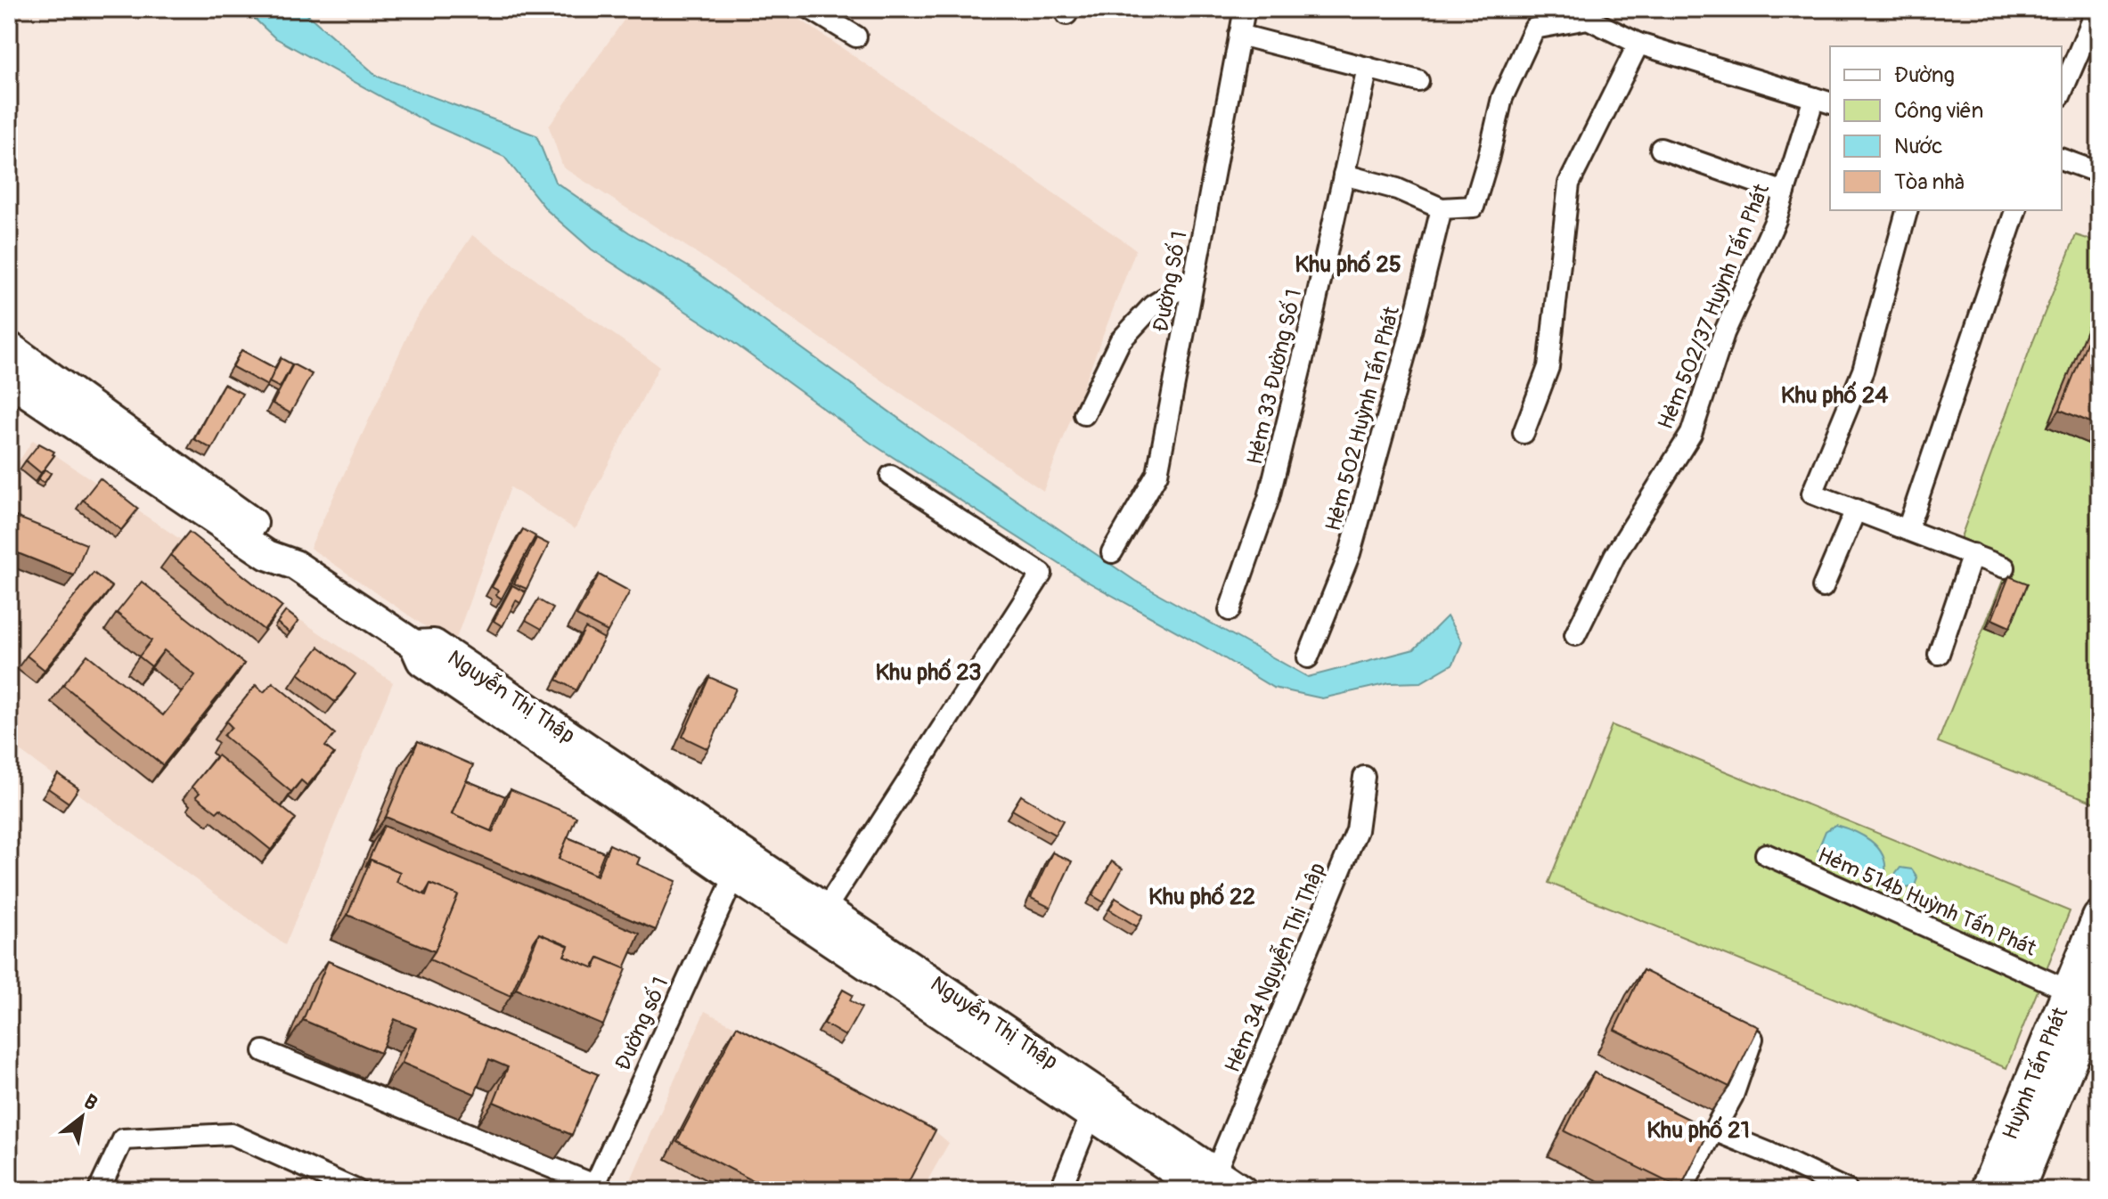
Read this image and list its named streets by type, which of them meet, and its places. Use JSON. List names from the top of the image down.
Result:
{
  "streets": {
    "main road": ["Nguyễn Thị Thập", "Huỳnh Tấn Phát"],
    "street": [
      "Đường Số 1",
      "Hẻm 502/37 Huỳnh Tấn Phát",
      "Hẻm 33 Đường Số 1",
      "Hẻm 502 Huỳnh Tấn Phát",
      "Hẻm 514b Huỳnh Tấn Phát",
      "Hẻm 34 Nguyễn Thị Thập",
      "Đường số 1"
    ]
  },
  "crossings": [
    ["Nguyễn Thị Thập", "Hẻm 34 Nguyễn Thị Thập"],
    ["Nguyễn Thị Thập", "Đường số 1"],
    ["Hẻm 514b Huỳnh Tấn Phát", "Huỳnh Tấn Phát"]
  ],
  "districts": [
    "Khu phố 25",
    "Khu phố 24",
    "Khu phố 23",
    "Khu phố 22",
    "Khu phố 21"
  ],
  "legend": [
    "Đường",
    "Công viên",
    "Nước",
    "Tòa nhà"
  ],
  "north": "top right"
}
